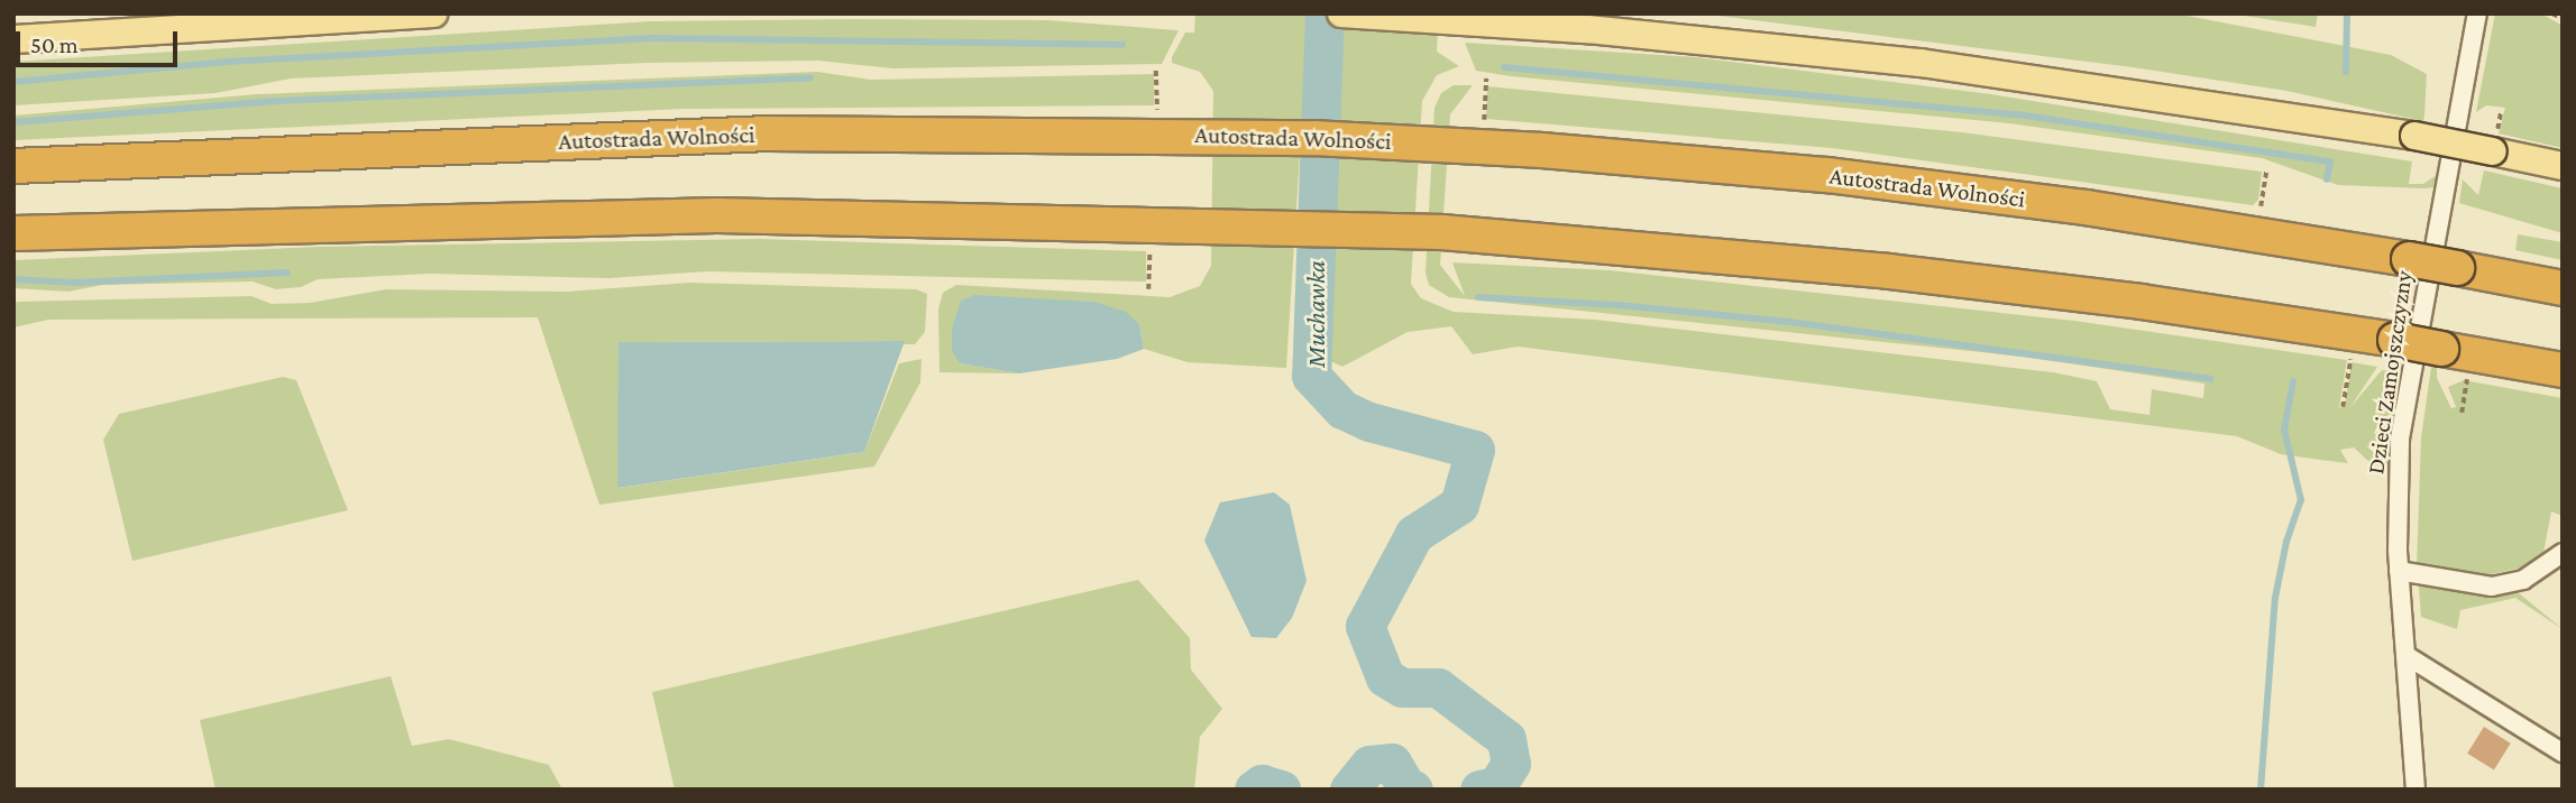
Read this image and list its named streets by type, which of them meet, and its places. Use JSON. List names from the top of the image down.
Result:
{
  "streets": {
    "highway": ["Autostrada Wolności"],
    "street": ["Dzieci Zamojszczyzny"]
  },
  "water": ["Muchawka"],
  "scale_bar": "50 m"
}
